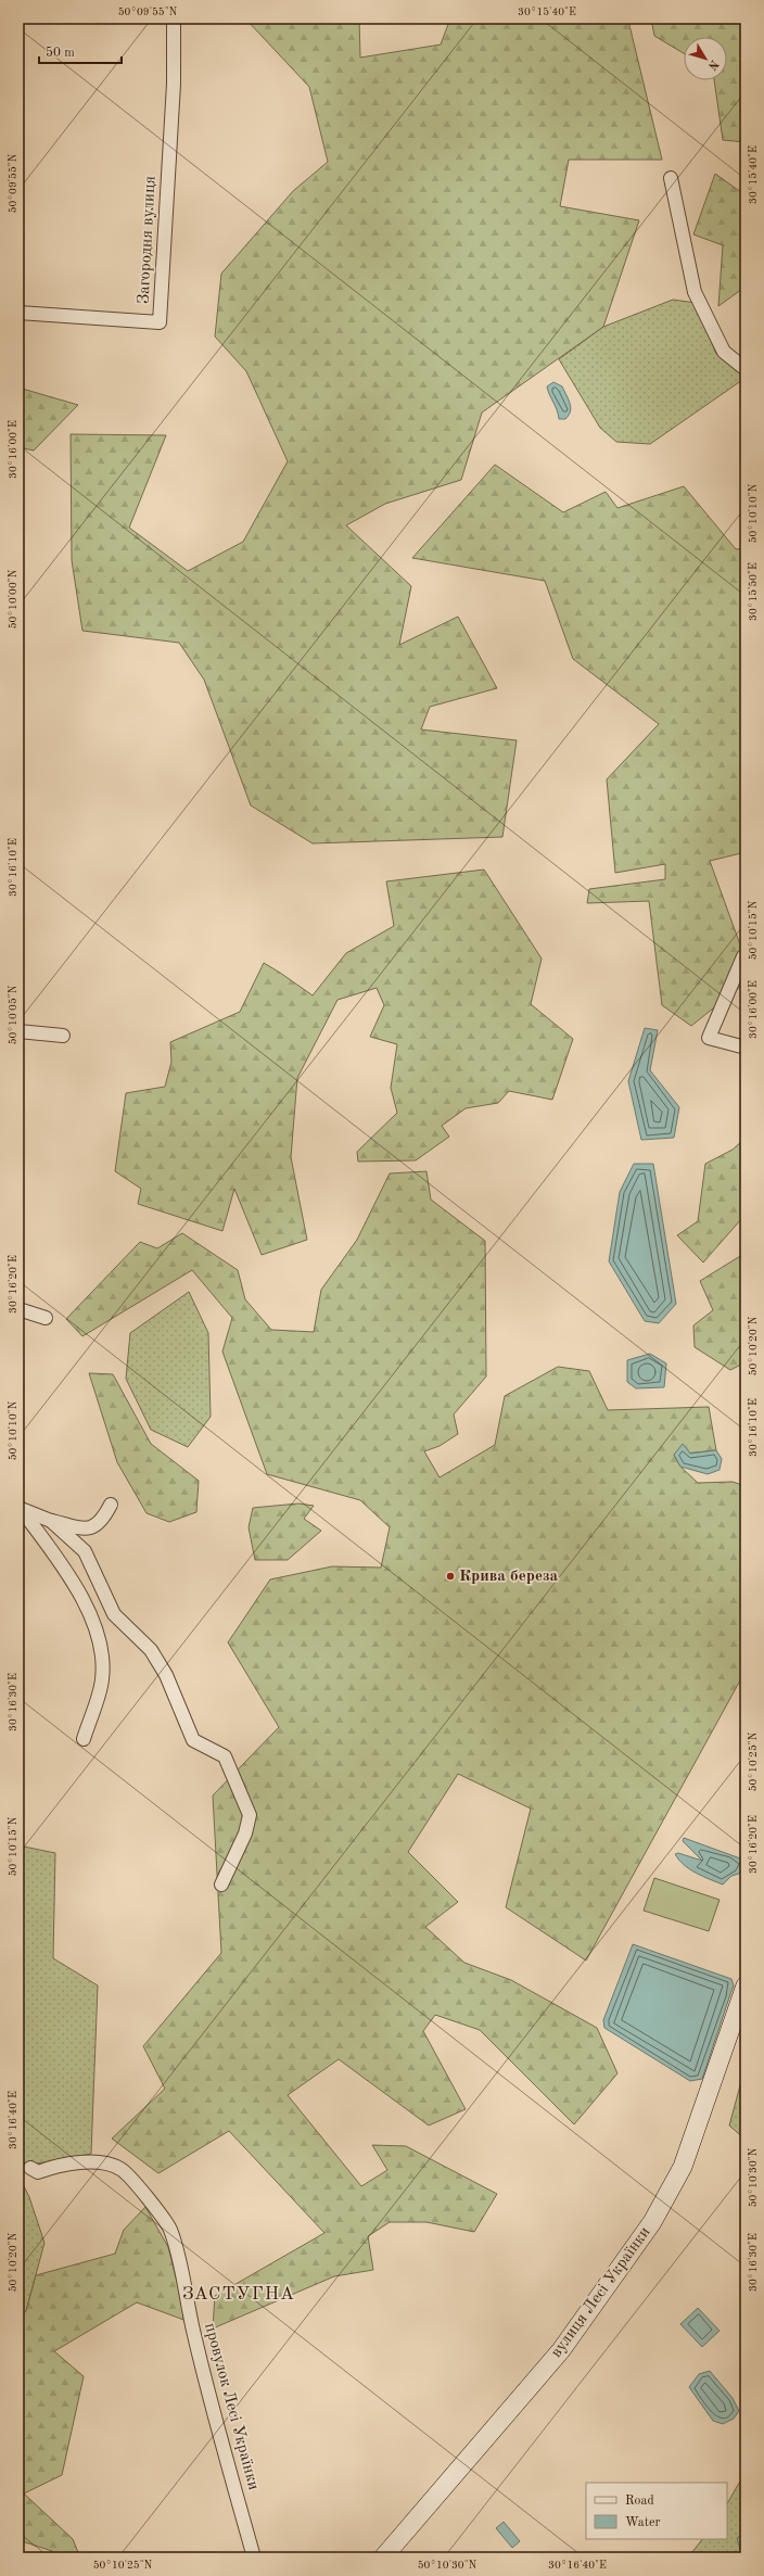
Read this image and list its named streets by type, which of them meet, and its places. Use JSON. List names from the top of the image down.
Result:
{
  "streets": {
    "street": ["Загородня вулиця", "вулиця Лесі Українки", "провулок Лесі Українки"]
  },
  "districts": ["ЗАСТУГНА"],
  "places": ["Крива береза"],
  "legend": ["Road", "Water"],
  "scale_bar": "50 m",
  "north": "bottom right",
  "coordinates": [
    "50°09'55\"N",
    "30°15'40\"E",
    "30°16'00\"E",
    "50°10'10\"N",
    "30°15'50\"E",
    "50°10'00\"N",
    "30°16'10\"E",
    "50°10'15\"N",
    "50°10'05\"N",
    "30°16'20\"E",
    "50°10'20\"N",
    "30°16'30\"E",
    "50°10'25\"N",
    "30°16'40\"E",
    "50°10'30\"N"
  ]
}
